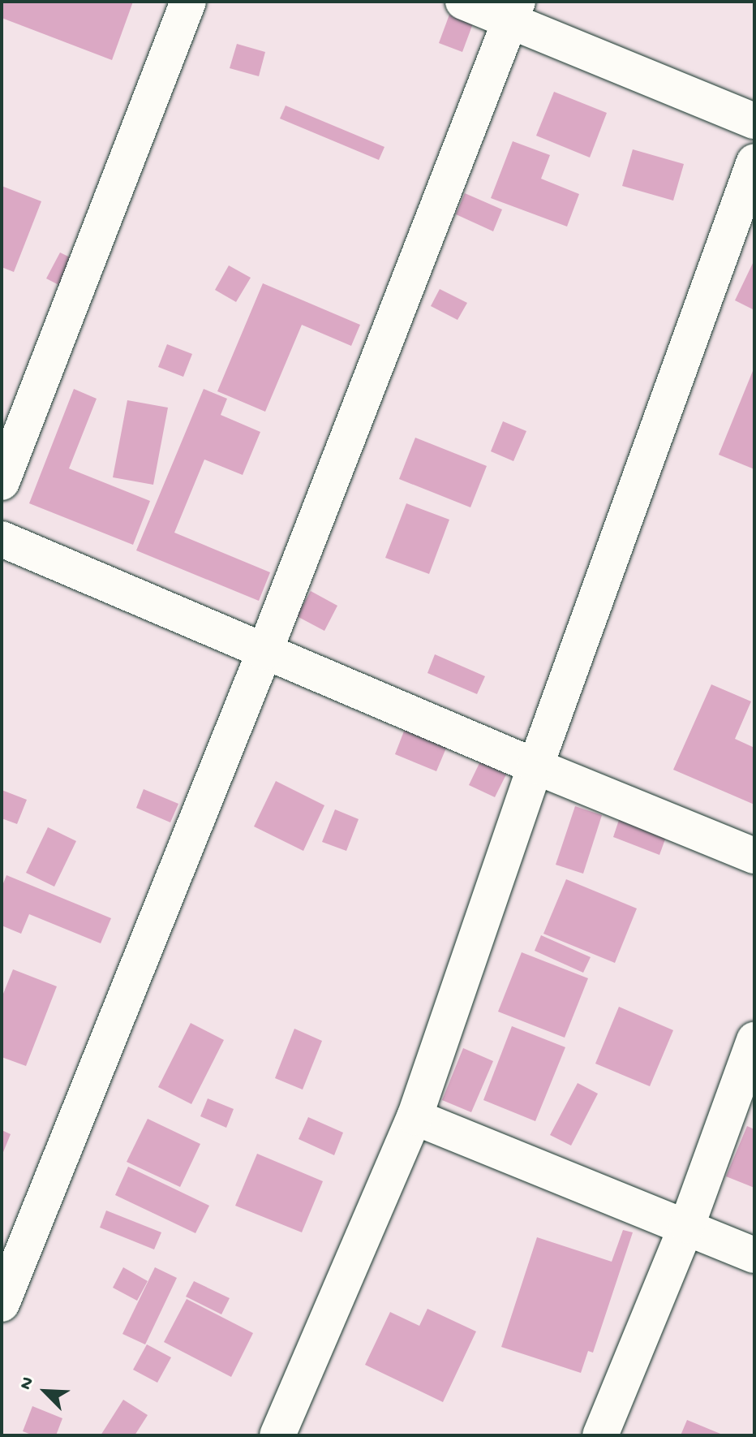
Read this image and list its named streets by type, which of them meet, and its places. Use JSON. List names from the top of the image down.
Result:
{
  "north": "top left"
}
